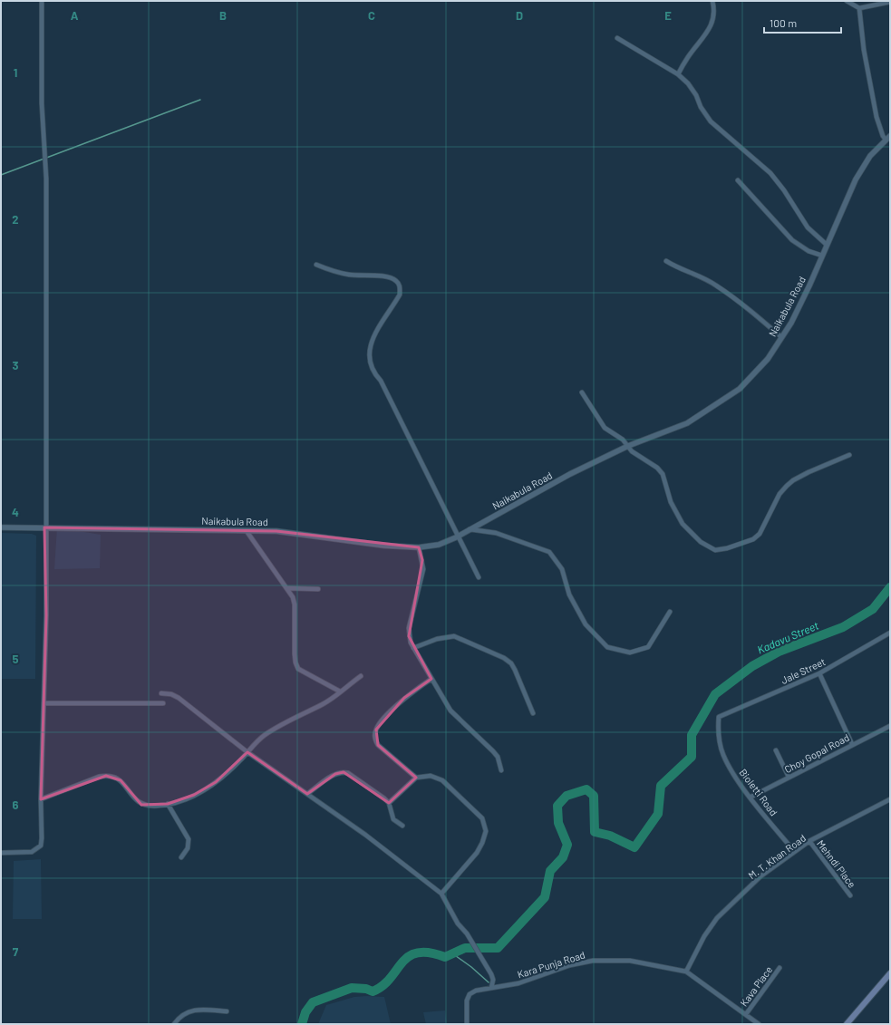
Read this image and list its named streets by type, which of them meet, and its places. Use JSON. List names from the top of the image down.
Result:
{
  "streets": {
    "street": [
      "Naikabula Road",
      "Jale Street",
      "Choy Gopal Road",
      "Bioletti Road",
      "M. T. Khan Road",
      "Mehndi Place",
      "Kara Punja Road",
      "Kava Place"
    ]
  },
  "crossings": [
    ["Jale Street", "Bioletti Road"],
    ["Choy Gopal Road", "Bioletti Road"],
    ["Bioletti Road", "M. T. Khan Road"],
    ["M. T. Khan Road", "Mehndi Place"],
    ["M. T. Khan Road", "Kara Punja Road"],
    ["Kara Punja Road", "Kava Place"]
  ],
  "water": ["Kadavu Street"],
  "scale_bar": "100 m",
  "grid": {
    "columns": [
      "A",
      "B",
      "C",
      "D",
      "E"
    ],
    "rows": [
      "1",
      "2",
      "3",
      "4",
      "5",
      "6",
      "7"
    ]
  }
}
